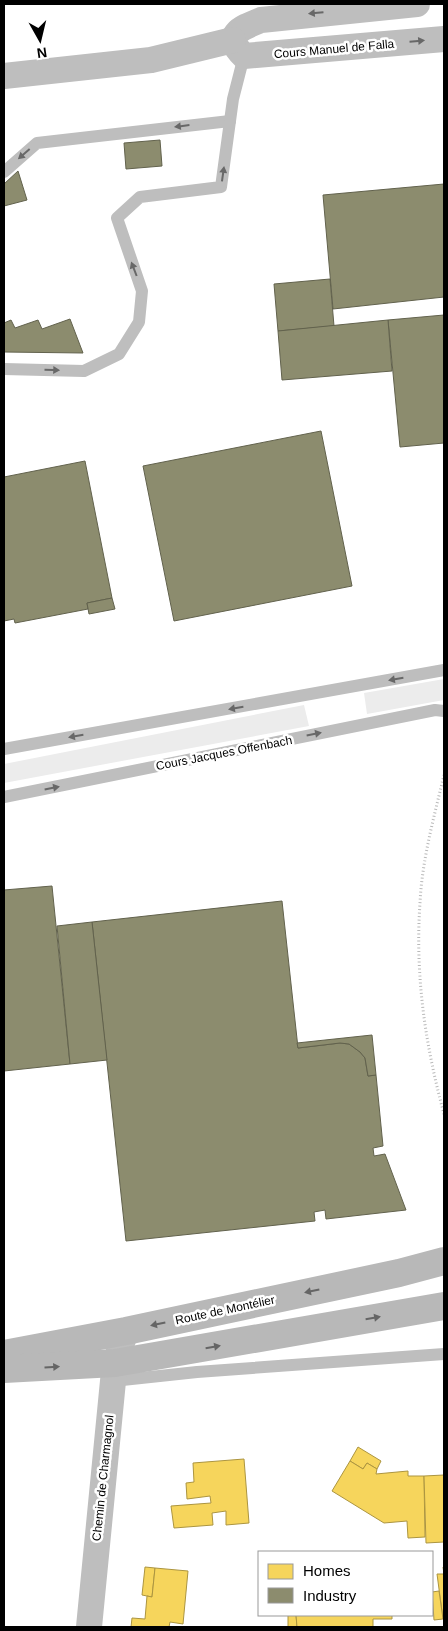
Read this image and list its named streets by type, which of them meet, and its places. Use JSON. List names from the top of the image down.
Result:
{
  "streets": {
    "main road": ["Route de Montélier"],
    "street": ["Cours Manuel de Falla", "Chemin de Charmagnol"],
    "lane": ["Cours Jacques Offenbach"]
  },
  "crossings": [
    ["Route de Montélier", "Chemin de Charmagnol"]
  ],
  "legend": ["Homes", "Industry"],
  "north": "bottom"
}
